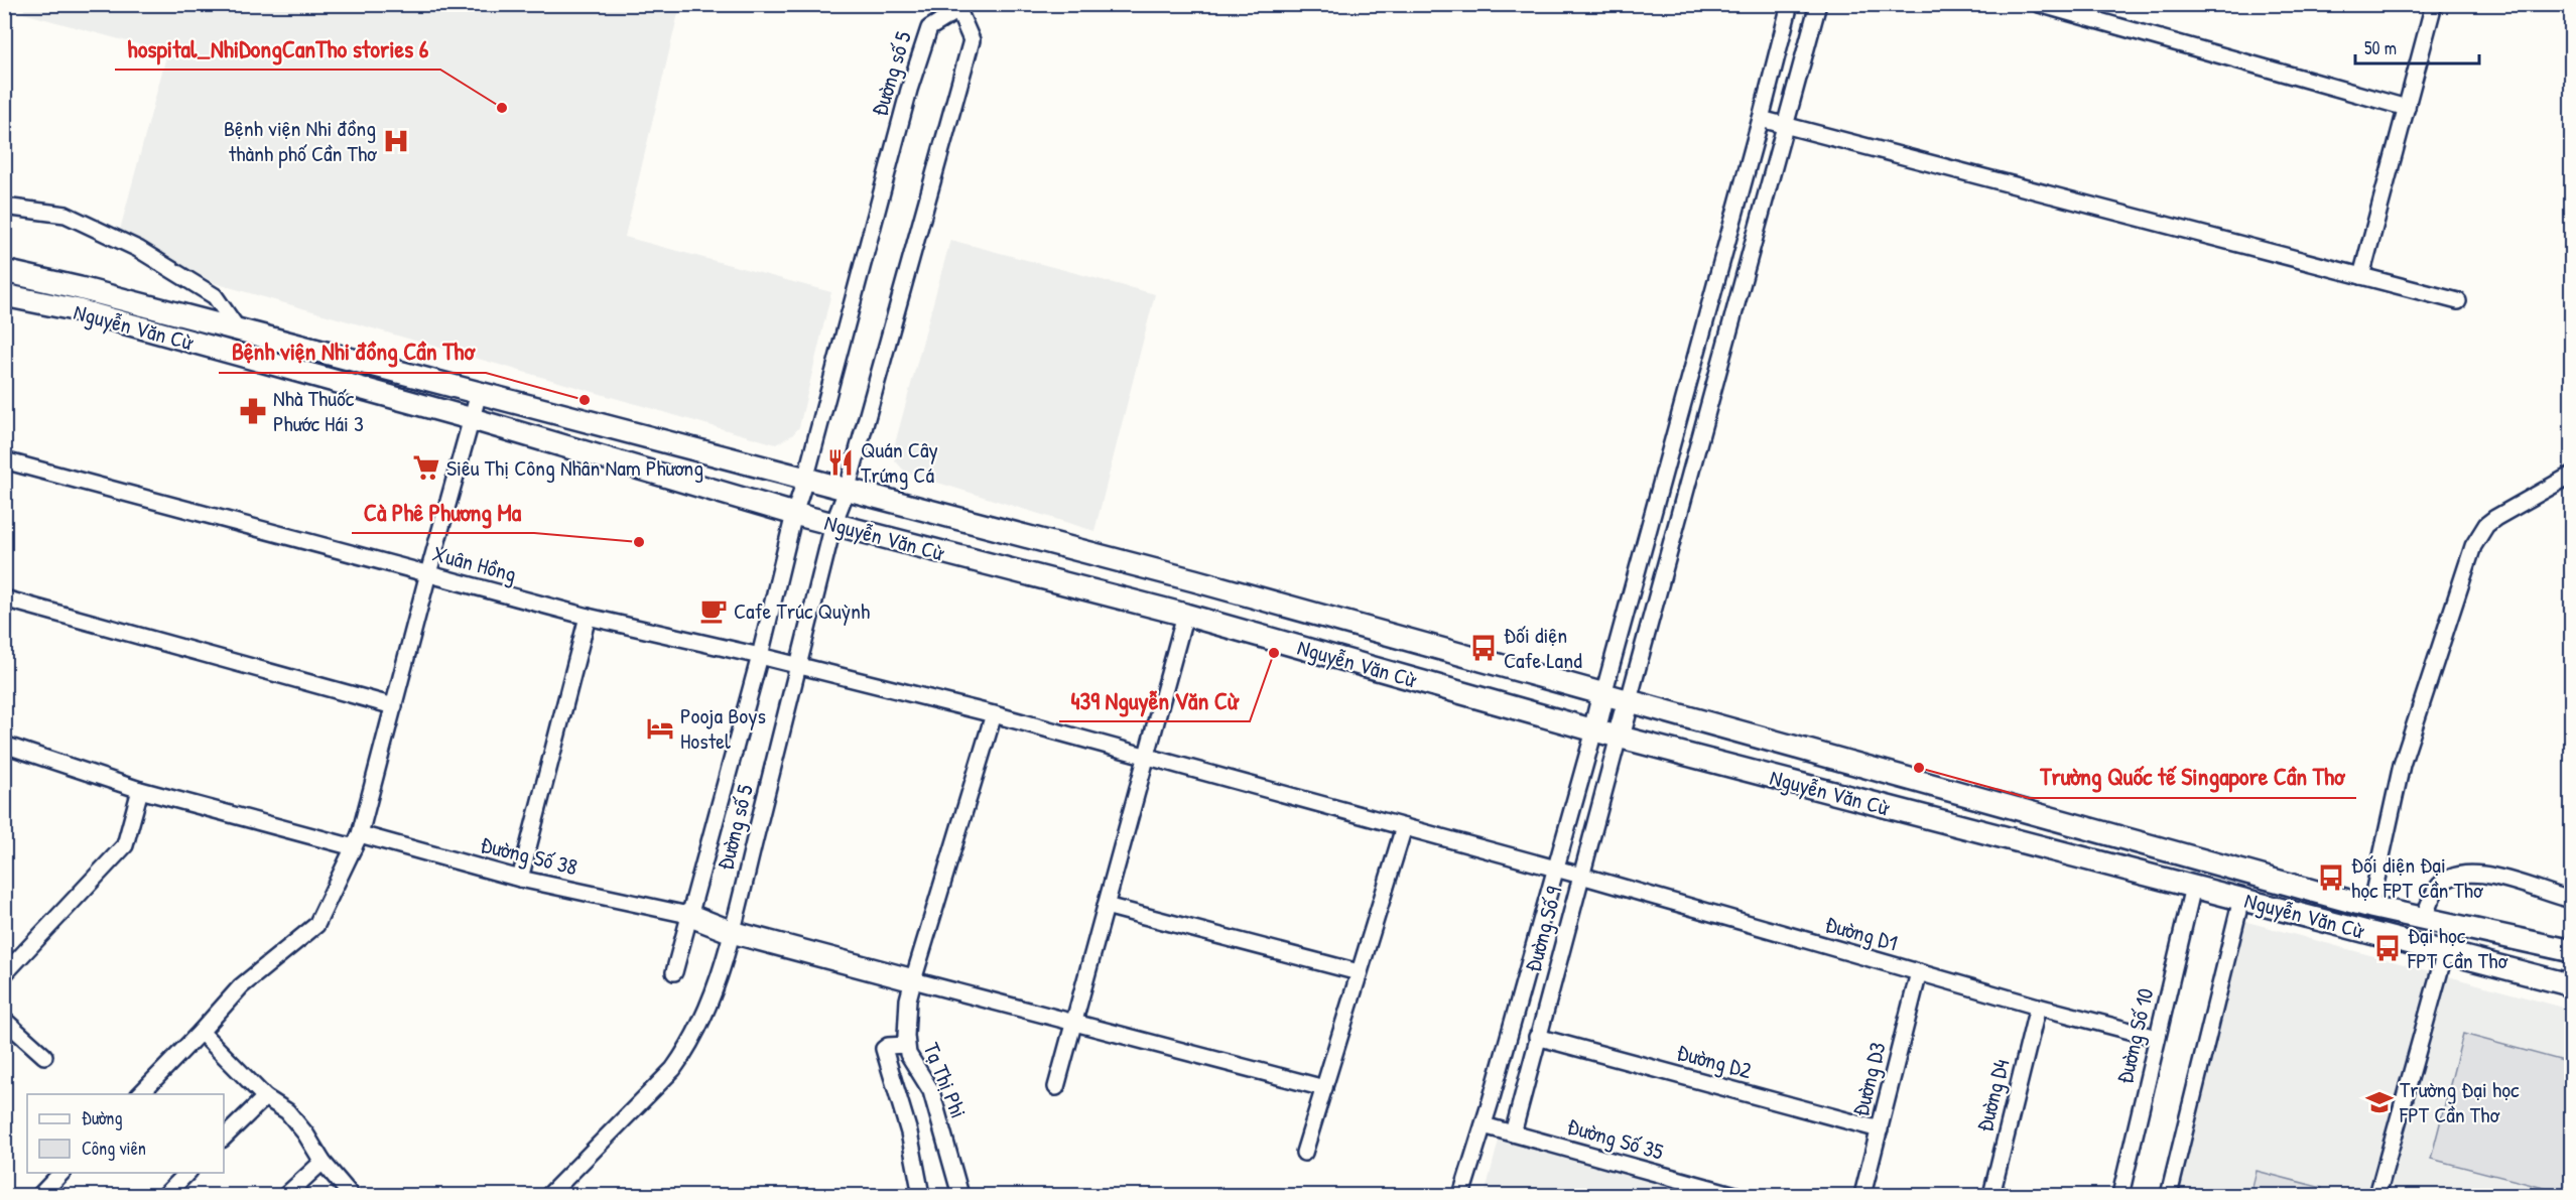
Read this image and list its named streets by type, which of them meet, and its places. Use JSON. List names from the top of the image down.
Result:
{
  "streets": {
    "main road": ["Nguyễn Văn Cừ"],
    "street": [
      "Đường số 5",
      "Xuân Hồng",
      "Đường Số 38",
      "Đường Số 9",
      "Đường D1",
      "Đường Số 10",
      "Đường D2",
      "Đường D3",
      "Tạ Thị Phi",
      "Đường D4",
      "Đường Số 35"
    ]
  },
  "crossings": [
    ["Đường số 5", "Nguyễn Văn Cừ"],
    ["Đường số 5", "Xuân Hồng"],
    ["Đường số 5", "Đường Số 38"],
    ["Nguyễn Văn Cừ", "Đường Số 9"],
    ["Nguyễn Văn Cừ", "Đường Số 10"],
    ["Xuân Hồng", "Đường D1"],
    ["Xuân Hồng", "Tạ Thị Phi"],
    ["Đường Số 9", "Đường D1"],
    ["Đường Số 9", "Đường D2"],
    ["Đường Số 9", "Đường Số 35"],
    ["Đường D1", "Đường Số 10"],
    ["Đường D1", "Đường D3"],
    ["Đường D1", "Đường D4"],
    ["Đường D2", "Đường D3"]
  ],
  "places": {
    "other": [
      "hospital_NhiDongCanTho stories 6",
      "Bệnh viện Nhi đồng Cần Thơ",
      "Cà Phê Phương Ma",
      "439 Nguyễn Văn Cừ",
      "Trường Quốc tế Singapore Cần Thơ"
    ],
    "hospital": ["Bệnh viện Nhi đồng thành phố Cần Thơ"],
    "pharmacy": ["Nhà Thuốc Phước Hái 3"],
    "restaurant": ["Quán Cây Trứng Cá"],
    "supermarket": ["Siêu Thị Công Nhân Nam Phương"],
    "cafe": ["Cafe Trúc Quỳnh"],
    "bus stop": ["Đối diện Cafe Land", "Đối diện Đại học FPT Cần Thơ", "Đại học FPT Cần Thơ"],
    "hotel": ["Pooja Boys Hostel"],
    "school or university": ["Trường Đại học FPT Cần Thơ"]
  },
  "legend": ["Đường", "Công viên"],
  "scale_bar": "50 m"
}
